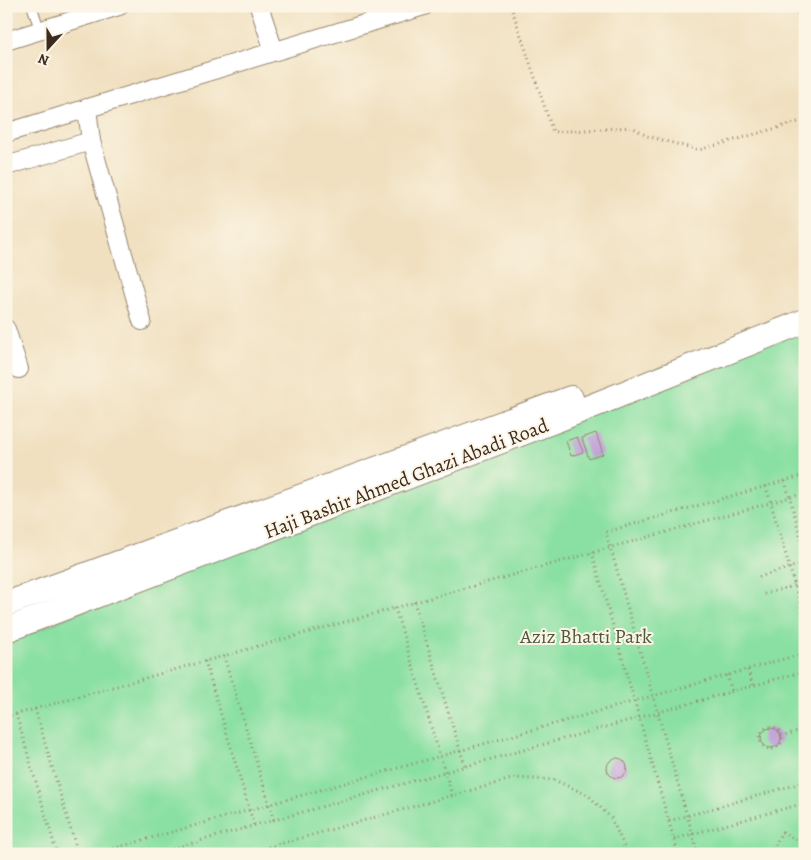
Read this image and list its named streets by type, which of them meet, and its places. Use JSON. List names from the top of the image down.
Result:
{
  "streets": {
    "street": ["Haji Bashir Ahmed Ghazi Abadi Road"]
  },
  "parks": ["Aziz Bhatti Park"],
  "north": "bottom"
}
